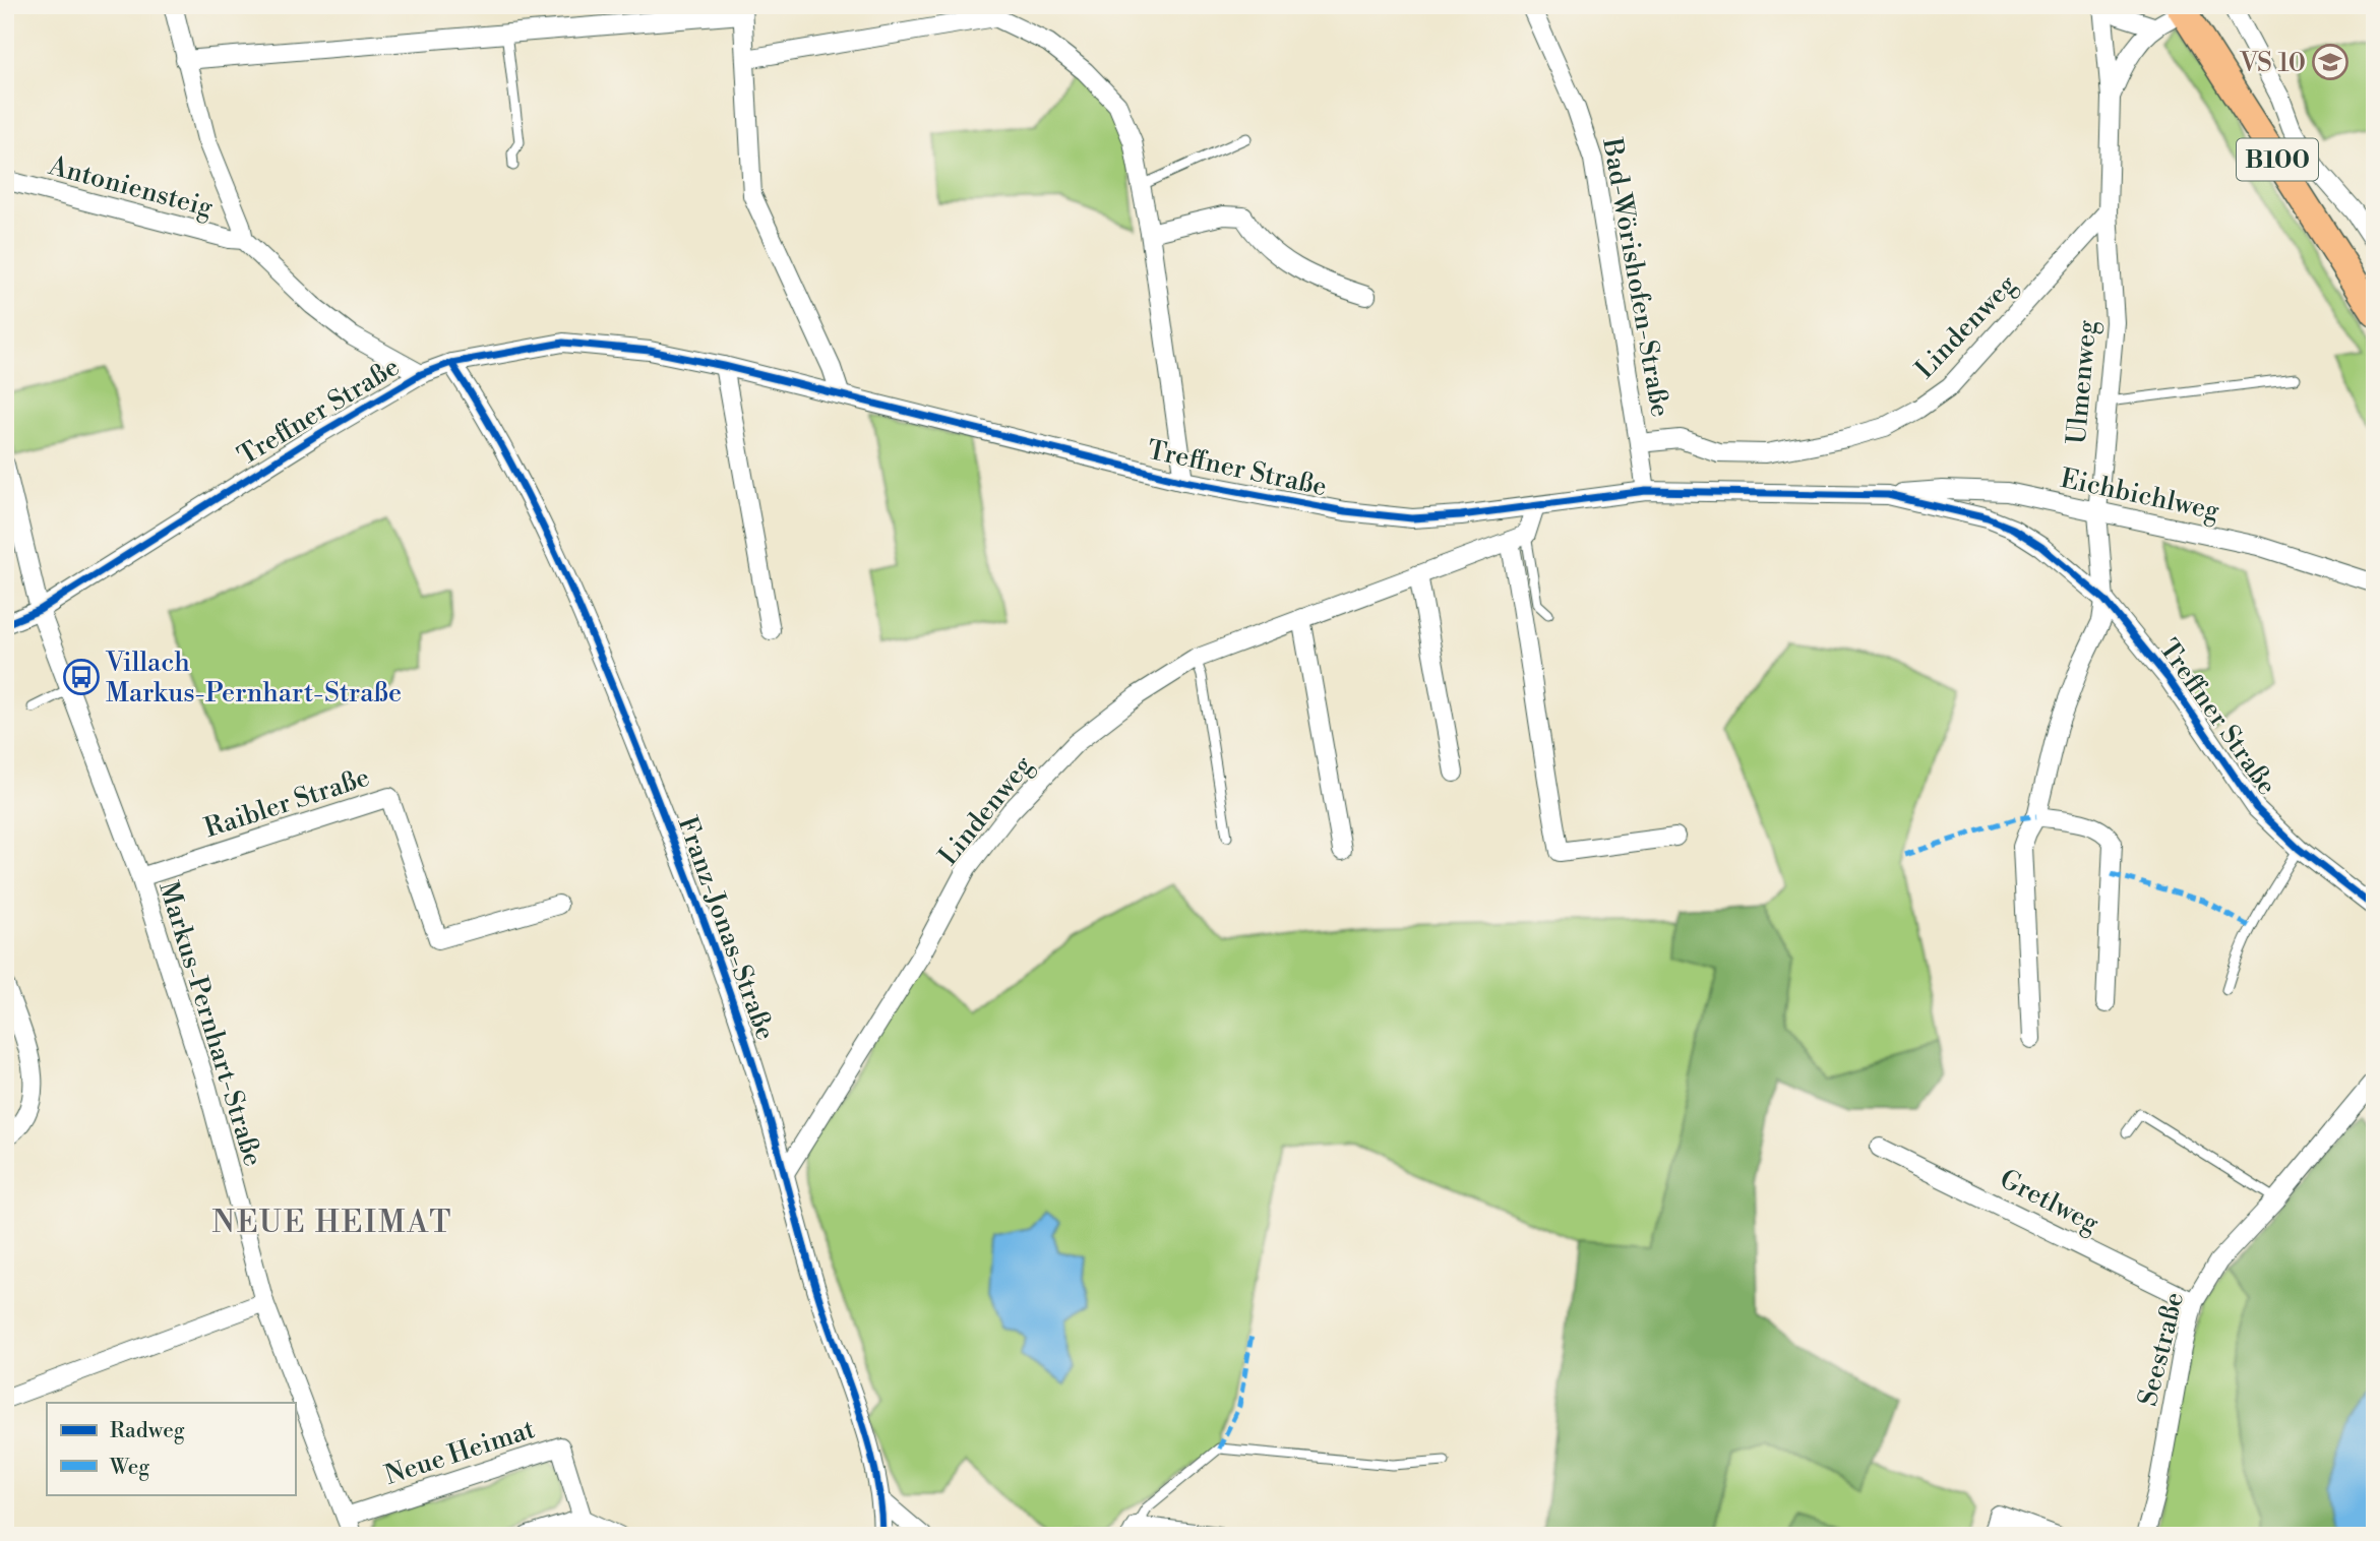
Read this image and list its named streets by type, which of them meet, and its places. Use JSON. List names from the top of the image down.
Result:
{
  "streets": {
    "main road": ["B100"],
    "street": [
      "Antoniensteig",
      "Bad-Wörishofen-Straße",
      "Lindenweg",
      "Ulmenweg",
      "Treffner Straße",
      "Eichbichlweg",
      "Raibler Straße",
      "Franz-Jonas-Straße",
      "Markus-Pernhart-Straße",
      "Gretlweg",
      "Seestraße",
      "Neue Heimat"
    ]
  },
  "crossings": [
    ["Bad-Wörishofen-Straße", "Lindenweg"],
    ["Lindenweg", "Ulmenweg"],
    ["Lindenweg", "Franz-Jonas-Straße"],
    ["Ulmenweg", "Treffner Straße"],
    ["Ulmenweg", "Eichbichlweg"],
    ["Treffner Straße", "Eichbichlweg"],
    ["Treffner Straße", "Franz-Jonas-Straße"],
    ["Treffner Straße", "Markus-Pernhart-Straße"],
    ["Raibler Straße", "Markus-Pernhart-Straße"],
    ["Markus-Pernhart-Straße", "Neue Heimat"],
    ["Gretlweg", "Seestraße"]
  ],
  "districts": ["NEUE HEIMAT"],
  "places": {
    "school or university": ["VS 10"],
    "bus stop": ["Villach Markus-Pernhart-Straße"]
  },
  "legend": ["Radweg", "Weg"]
}
